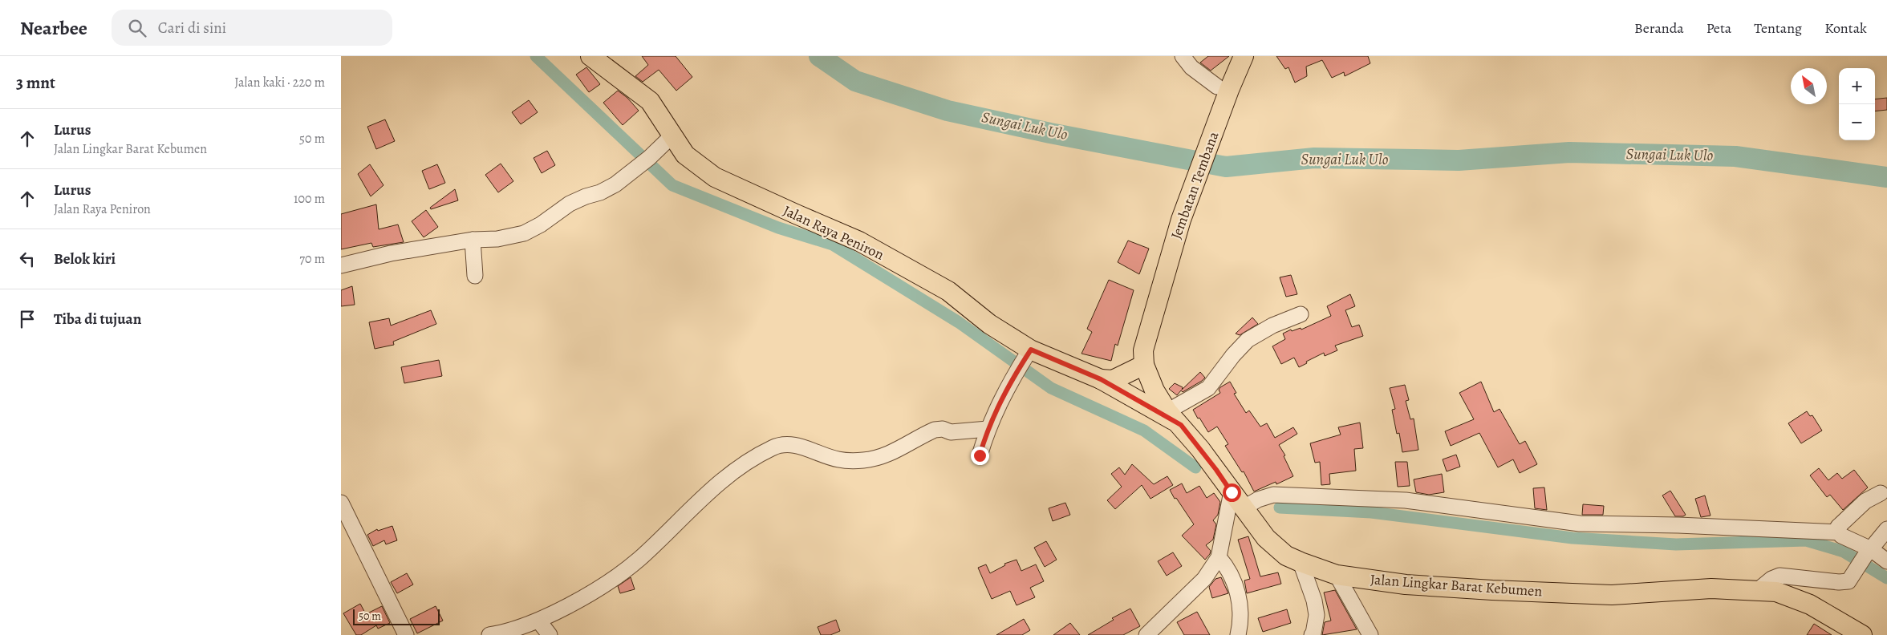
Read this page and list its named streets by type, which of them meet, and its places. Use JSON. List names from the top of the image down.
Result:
{
  "streets": {
    "main road": ["Jembatan Tembana", "Jalan Raya Peniron", "Jalan Lingkar Barat Kebumen"]
  },
  "crossings": [
    ["Jembatan Tembana", "Jalan Lingkar Barat Kebumen"],
    ["Jalan Raya Peniron", "Jalan Lingkar Barat Kebumen"]
  ],
  "water": ["Sungai Luk Ulo"],
  "scale_bar": "50 m",
  "north": "top left",
  "page": {
    "header": "Nearbee",
    "search": "Cari di sini",
    "nav": [
      "Beranda",
      "Peta",
      "Tentang",
      "Kontak"
    ],
    "heading": ["3 mnt", "Jalan kaki · 220 m"],
    "map_buttons": ["+", "−"],
    "list": [
      ["Lurus", "Jalan Lingkar Barat Kebumen", "50 m"],
      ["Lurus", "Jalan Raya Peniron", "100 m"],
      ["Belok kiri", "70 m"],
      "Tiba di tujuan"
    ],
    "scale": "50 m"
  }
}
